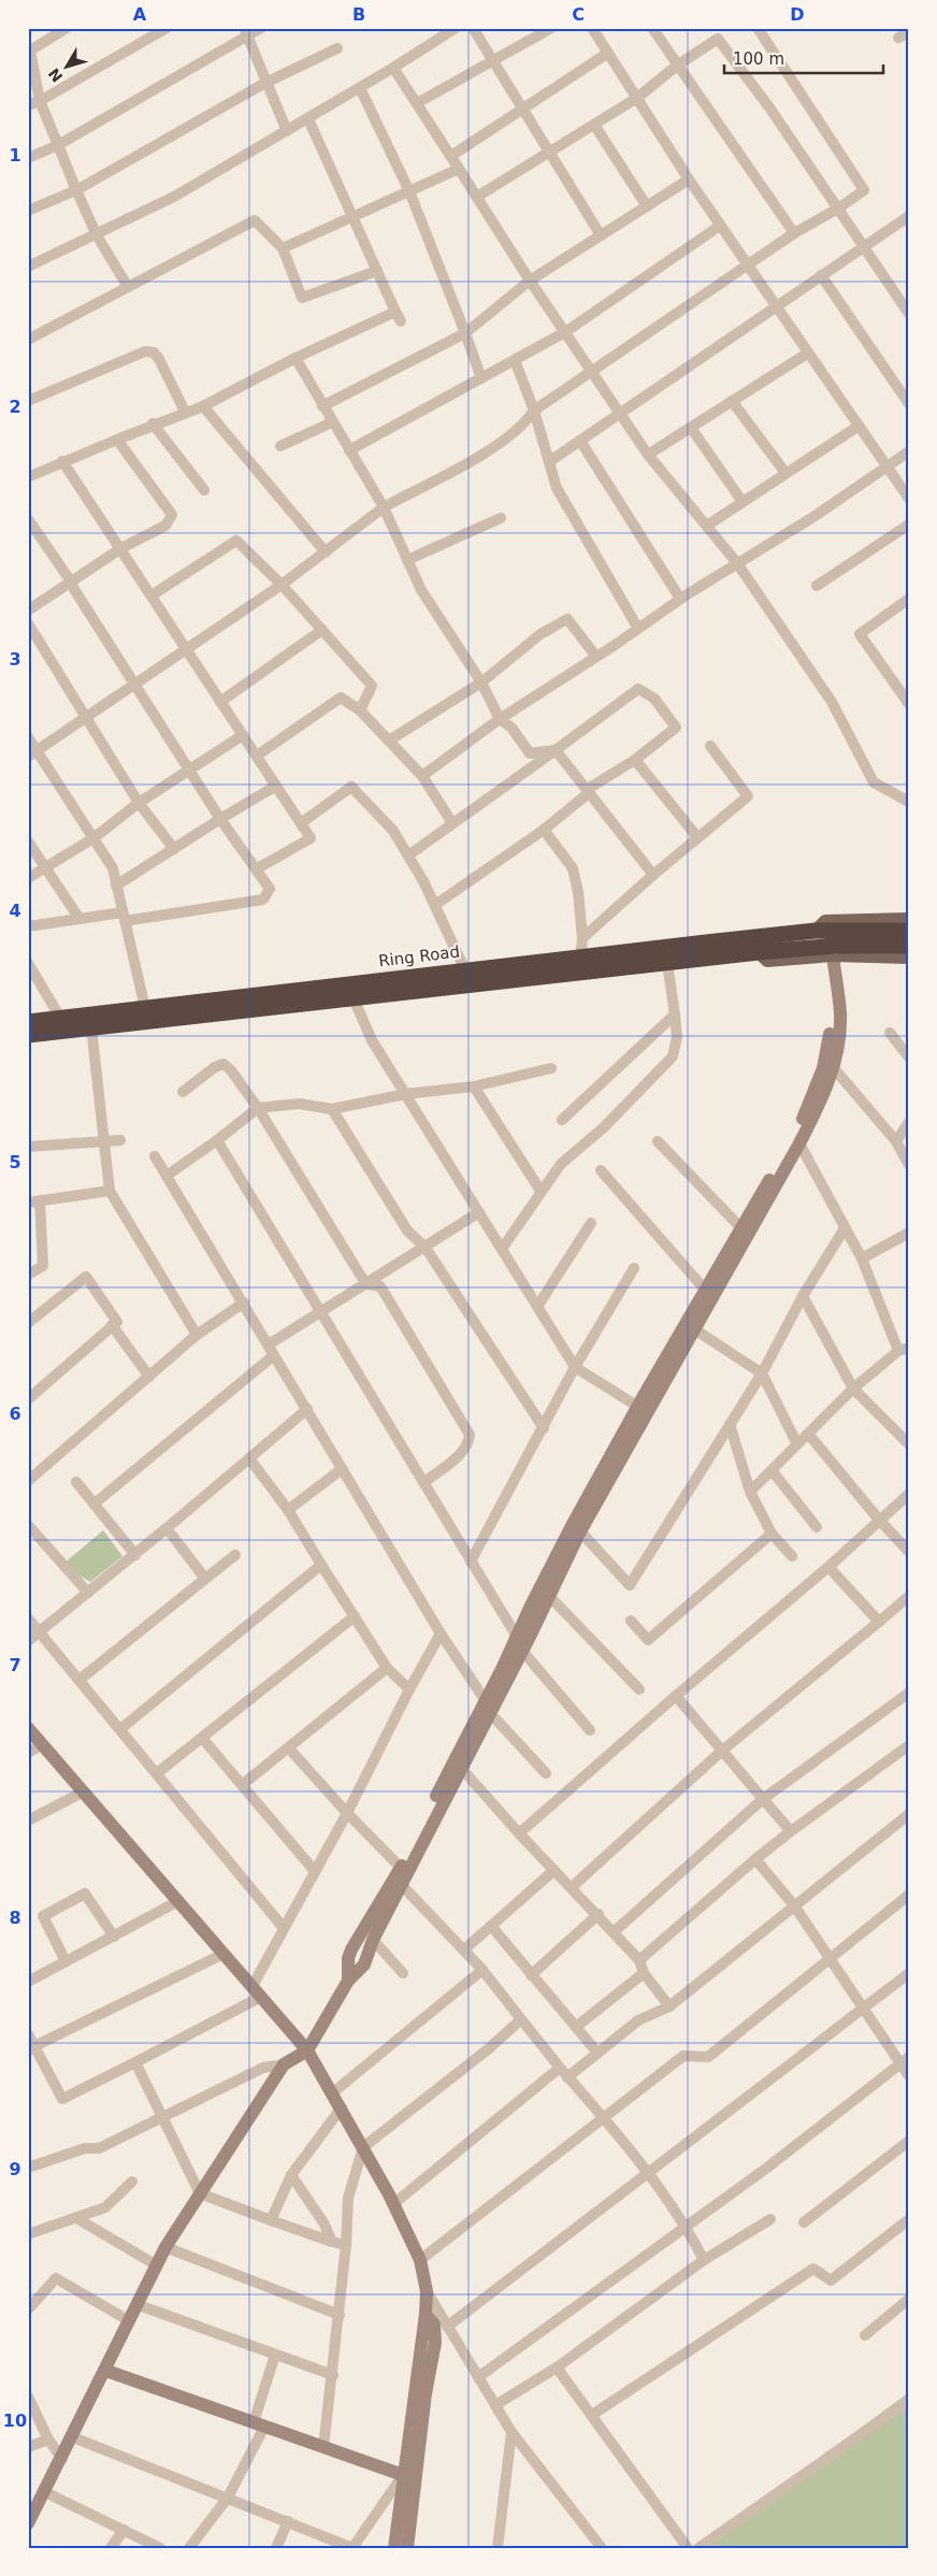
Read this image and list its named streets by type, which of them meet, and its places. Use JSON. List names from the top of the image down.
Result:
{
  "streets": {
    "highway": ["Ring Road"]
  },
  "scale_bar": "100 m",
  "north": "bottom left",
  "grid": {
    "columns": [
      "A",
      "B",
      "C",
      "D"
    ],
    "rows": [
      "1",
      "2",
      "3",
      "4",
      "5",
      "6",
      "7",
      "8",
      "9",
      "10"
    ]
  }
}
